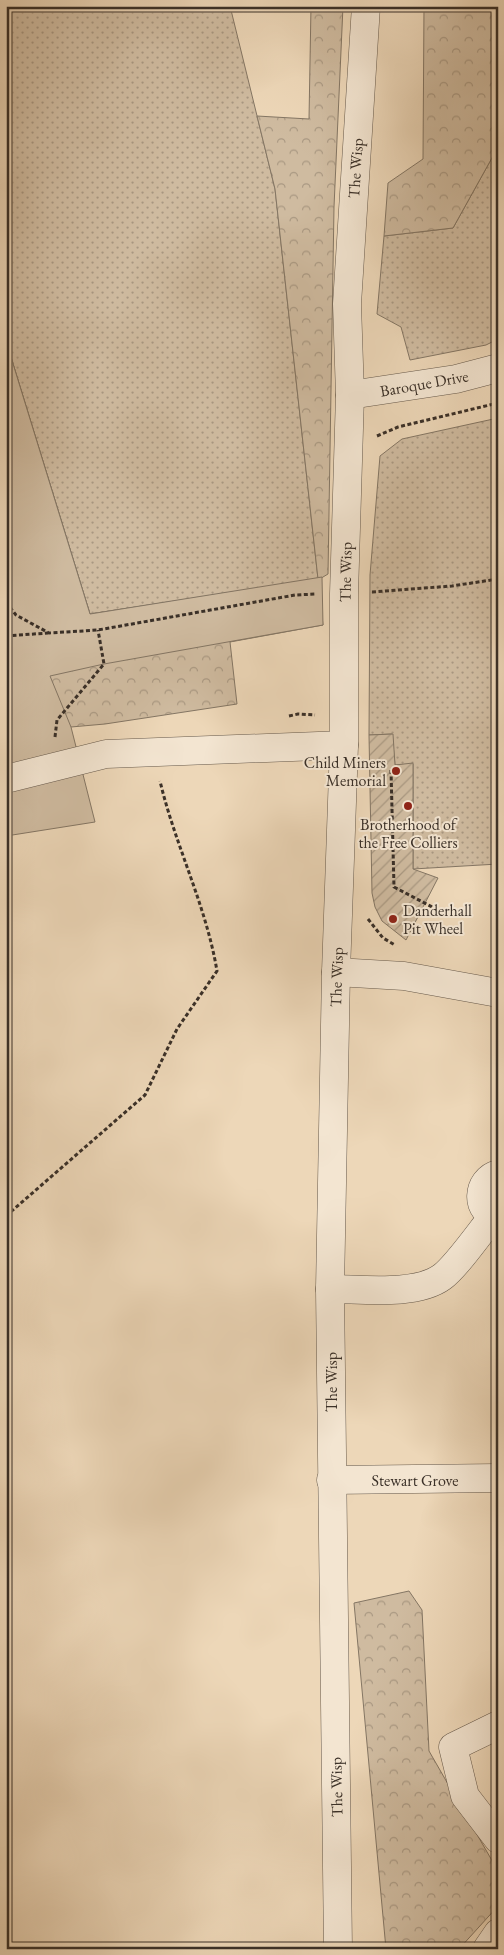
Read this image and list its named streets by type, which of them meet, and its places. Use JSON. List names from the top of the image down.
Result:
{
  "streets": {
    "street": ["The Wisp", "Baroque Drive", "Stewart Grove"]
  },
  "crossings": [
    ["The Wisp", "Baroque Drive"],
    ["The Wisp", "Stewart Grove"]
  ],
  "places": ["Child Miners Memorial", "Brotherhood of the Free Colliers", "Danderhall Pit Wheel"]
}
